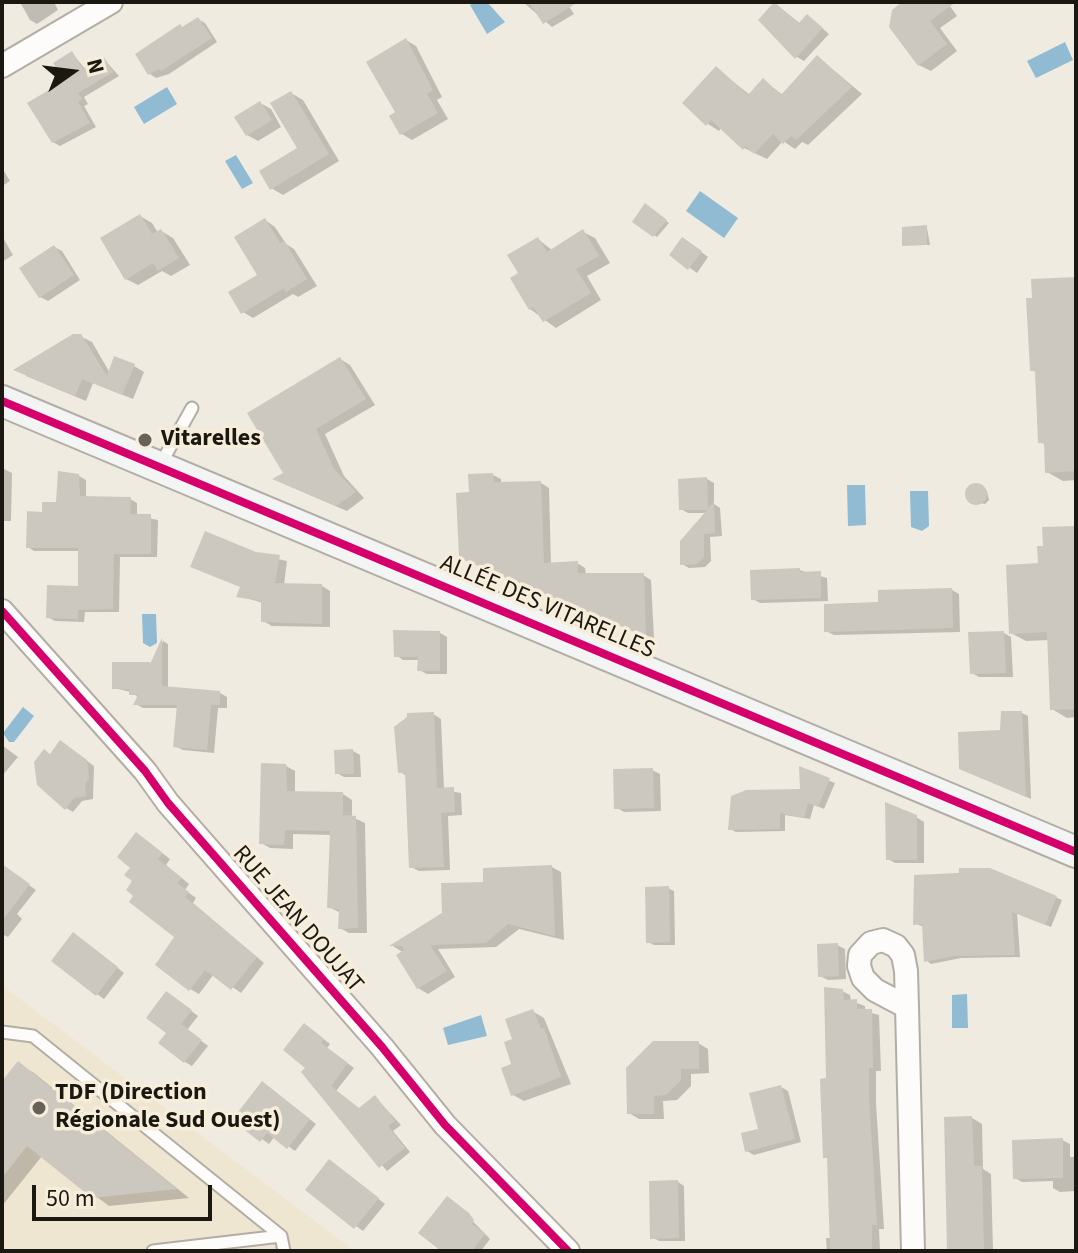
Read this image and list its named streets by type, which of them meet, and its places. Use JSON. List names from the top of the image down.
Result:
{
  "streets": {
    "main road": ["ALLÉE DES VITARELLES"],
    "street": ["RUE JEAN DOUJAT"]
  },
  "places": ["Vitarelles", "TDF (Direction Régionale Sud Ouest)"],
  "scale_bar": "50 m",
  "north": "right"
}
